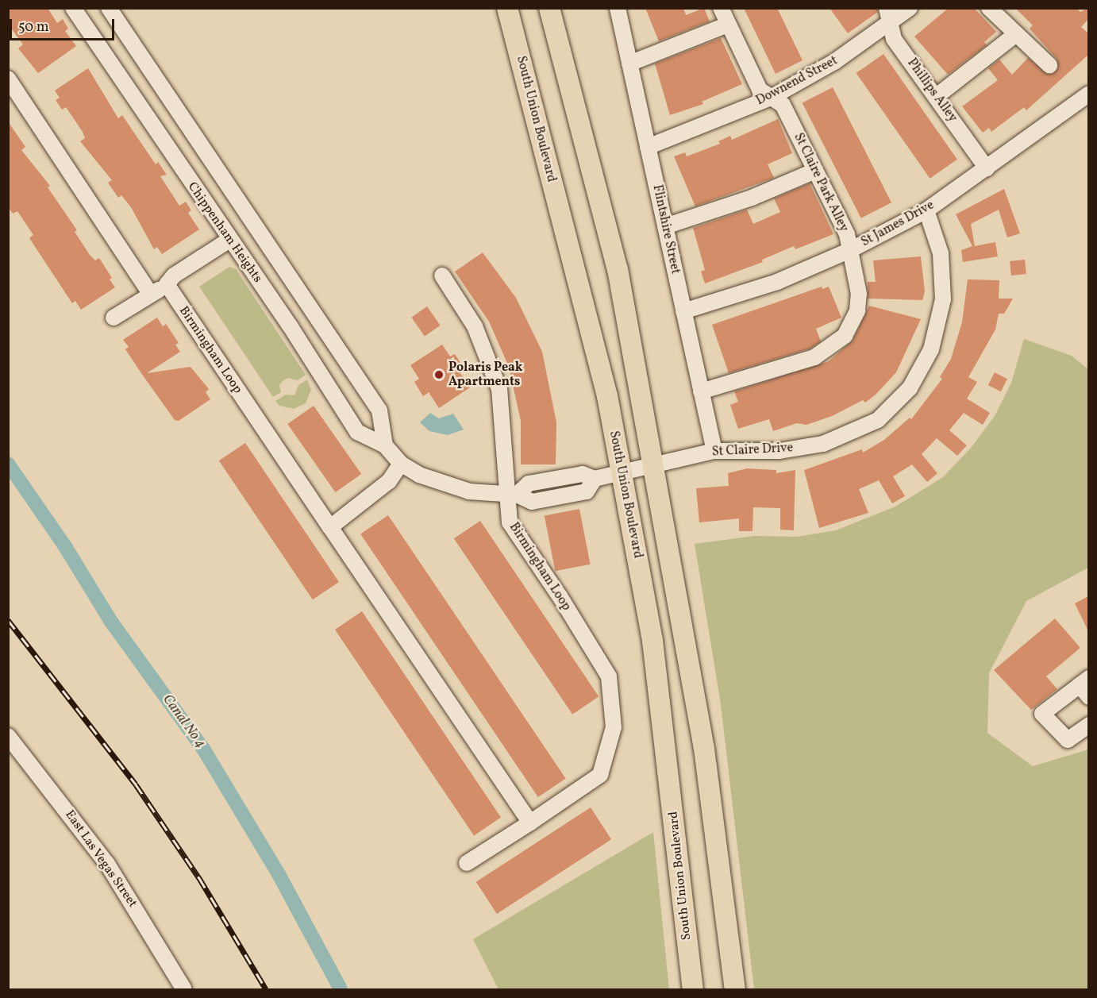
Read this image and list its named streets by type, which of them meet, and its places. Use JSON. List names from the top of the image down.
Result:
{
  "streets": {
    "main road": ["South Union Boulevard"],
    "street": [
      "Downend Street",
      "Phillips Alley",
      "St Claire Park Alley",
      "St James Drive",
      "Flintshire Street",
      "Chippenham Heights",
      "Birmingham Loop",
      "St Claire Drive",
      "East Las Vegas Street"
    ]
  },
  "crossings": [
    ["Downend Street", "Phillips Alley"],
    ["Downend Street", "St Claire Park Alley"],
    ["Downend Street", "Flintshire Street"],
    ["Phillips Alley", "St James Drive"],
    ["South Union Boulevard", "Chippenham Heights"],
    ["South Union Boulevard", "St Claire Drive"],
    ["St Claire Park Alley", "St James Drive"],
    ["St Claire Park Alley", "Flintshire Street"],
    ["St James Drive", "Flintshire Street"],
    ["St James Drive", "St Claire Drive"],
    ["Flintshire Street", "St Claire Drive"],
    ["Chippenham Heights", "Birmingham Loop"],
    ["Chippenham Heights", "St Claire Drive"]
  ],
  "water": ["Canal No 4"],
  "places": ["Polaris Peak Apartments"],
  "scale_bar": "50 m"
}
